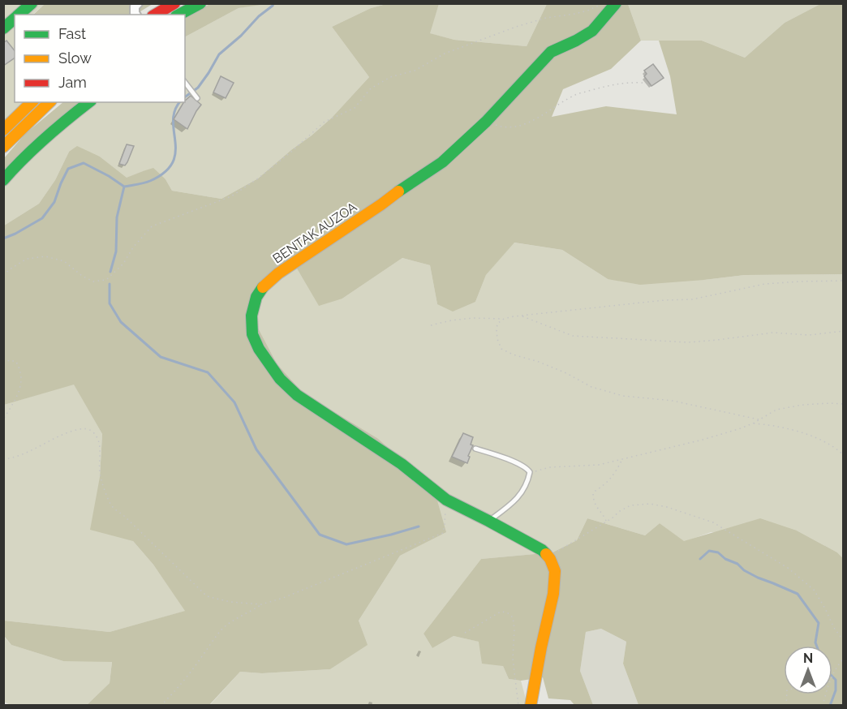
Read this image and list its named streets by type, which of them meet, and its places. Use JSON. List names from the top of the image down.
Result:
{
  "streets": {
    "main road": ["BENTAK AUZOA"]
  },
  "legend": ["Fast", "Slow", "Jam"],
  "north": "top"
}
